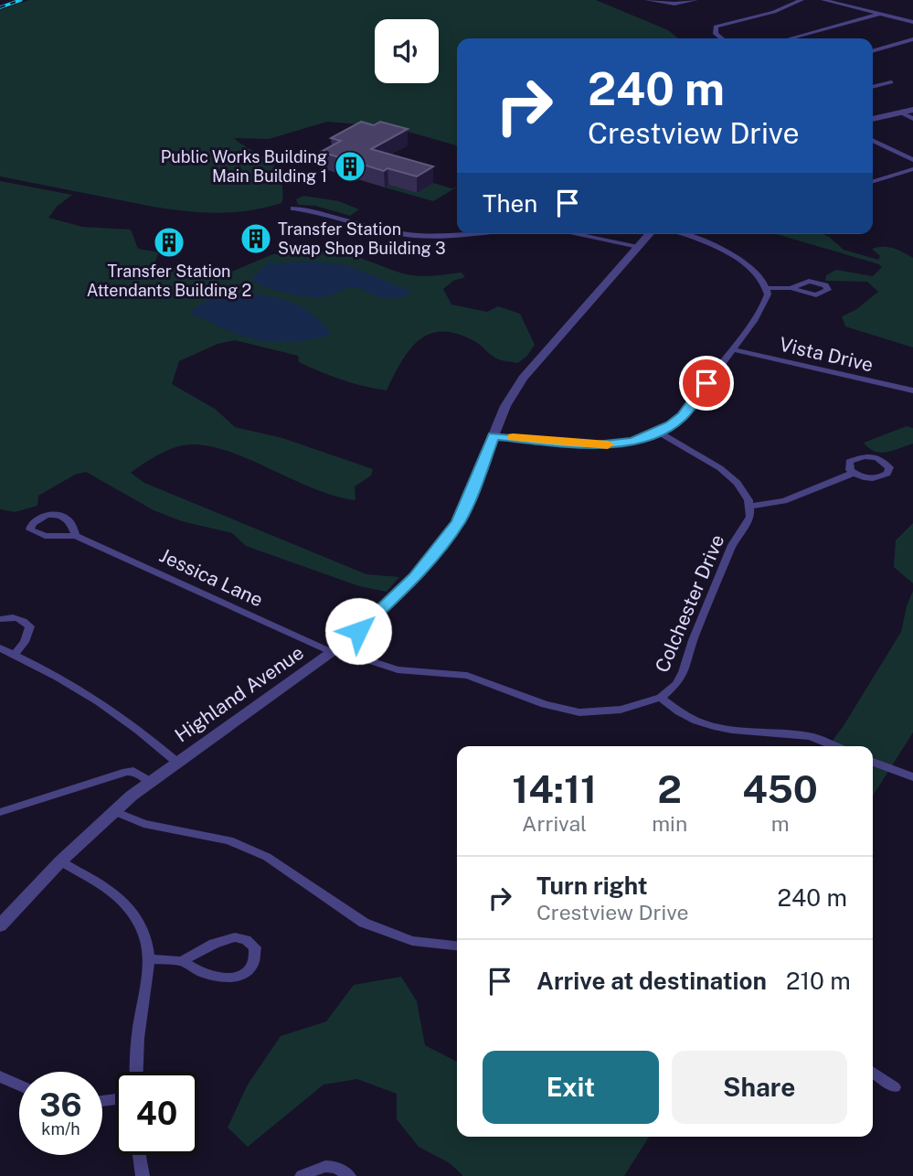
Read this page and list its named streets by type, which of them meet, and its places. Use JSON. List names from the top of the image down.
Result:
{
  "streets": {
    "street": [
      "Vista Drive",
      "Jessica Lane",
      "Colchester Drive",
      "Highland Avenue"
    ]
  },
  "crossings": [
    ["Jessica Lane", "Colchester Drive"],
    ["Jessica Lane", "Highland Avenue"]
  ],
  "places": {
    "building": ["Public Works Building Main Building 1", "Transfer Station Swap Shop Building 3", "Transfer Station Attendants Building 2"]
  },
  "page": {
    "turn": ["240 m", "Crestview Drive"],
    "then": "Then",
    "eta": [
      "14:11",
      "Arrival",
      "2",
      "min",
      "450",
      "m"
    ],
    "list": [
      {
        "name": "Turn right",
        "note": "Crestview Drive",
        "value": "240 m"
      },
      {
        "name": "Arrive at destination",
        "value": "210 m"
      }
    ],
    "buttons": ["Exit", "Share"],
    "speed": "36 km/h",
    "limit": "40"
  }
}
